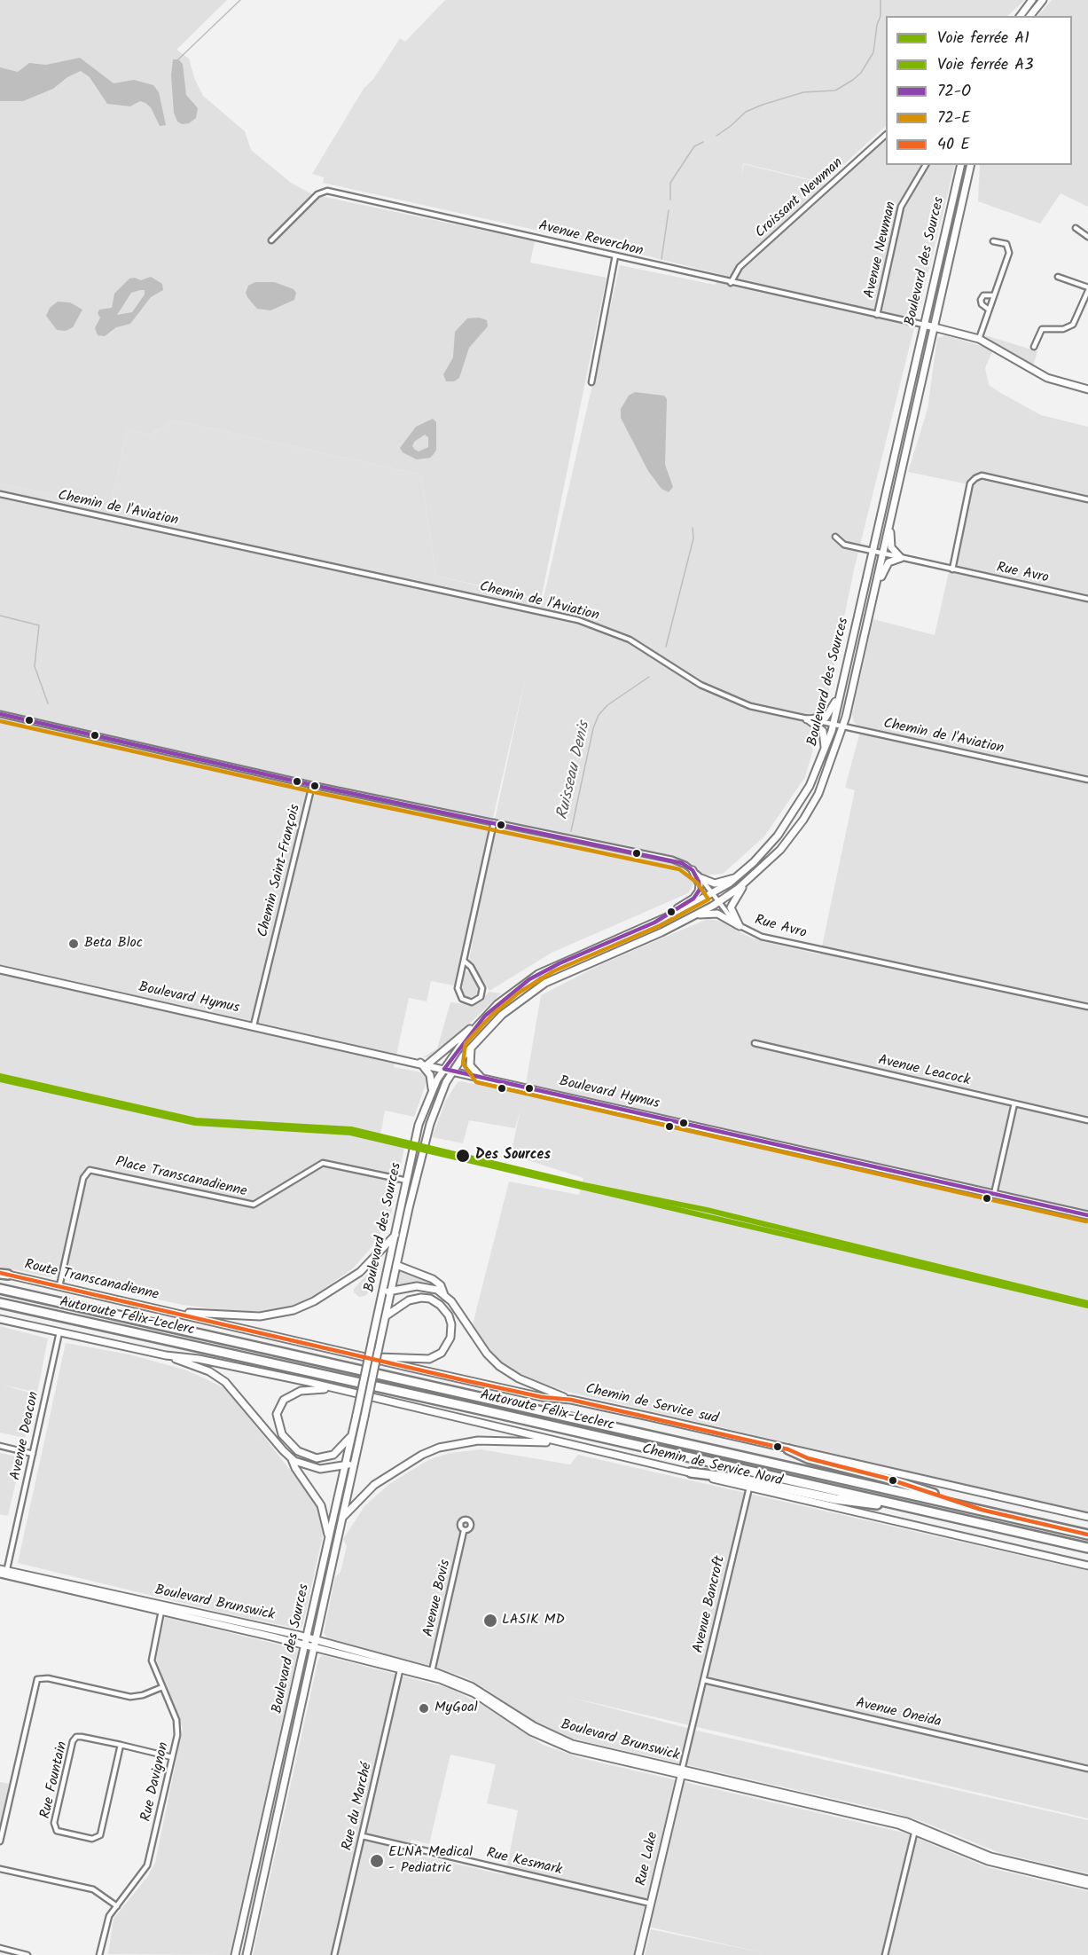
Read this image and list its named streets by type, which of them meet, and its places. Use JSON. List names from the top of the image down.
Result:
{
  "streets": {
    "highway": ["Autoroute Félix-Leclerc"],
    "main road": [
      "Boulevard des Sources",
      "Boulevard Hymus",
      "Route Transcanadienne",
      "Chemin de Service sud",
      "Chemin de Service Nord",
      "Boulevard Brunswick",
      "Rue Lake"
    ],
    "street": [
      "Croissant Newman",
      "Avenue Reverchon",
      "Avenue Newman",
      "Chemin de l'Aviation",
      "Rue Avro",
      "Chemin Saint-François",
      "Avenue Leacock",
      "Place Transcanadienne",
      "Avenue Deacon",
      "Avenue Bovis",
      "Avenue Bancroft",
      "Avenue Oneida",
      "Rue Fountain",
      "Rue Davignon",
      "Rue du Marché",
      "Rue Kesmark"
    ]
  },
  "crossings": [
    ["Croissant Newman", "Avenue Reverchon"],
    ["Avenue Reverchon", "Avenue Newman"],
    ["Avenue Reverchon", "Boulevard des Sources"],
    ["Boulevard des Sources", "Chemin de l'Aviation"],
    ["Boulevard des Sources", "Rue Avro"],
    ["Boulevard des Sources", "Boulevard Hymus"],
    ["Boulevard des Sources", "Place Transcanadienne"],
    ["Boulevard des Sources", "Boulevard Brunswick"],
    ["Rue Avro", "Chemin Saint-François"],
    ["Chemin Saint-François", "Boulevard Hymus"],
    ["Place Transcanadienne", "Route Transcanadienne"],
    ["Route Transcanadienne", "Chemin de Service sud"],
    ["Avenue Deacon", "Boulevard Brunswick"],
    ["Chemin de Service Nord", "Avenue Bancroft"],
    ["Avenue Bovis", "Boulevard Brunswick"],
    ["Boulevard Brunswick", "Avenue Bancroft"],
    ["Boulevard Brunswick", "Rue Davignon"],
    ["Boulevard Brunswick", "Rue du Marché"],
    ["Boulevard Brunswick", "Rue Lake"],
    ["Avenue Bancroft", "Avenue Oneida"],
    ["Avenue Bancroft", "Rue Lake"],
    ["Rue Fountain", "Rue Davignon"],
    ["Rue du Marché", "Rue Kesmark"],
    ["Rue Lake", "Rue Kesmark"]
  ],
  "water": ["Ruisseau Denis"],
  "places": [
    "Beta Bloc",
    "Des Sources",
    "LASIK MD",
    "MyGoal",
    "ELNA Medical - Pediatric"
  ],
  "lines": [
    "transit line 72-O",
    "transit line 72-E",
    "rail line A1",
    "rail line A3"
  ],
  "legend": [
    "Voie ferrée A1",
    "Voie ferrée A3",
    "72-O",
    "72-E",
    "40 E"
  ]
}
